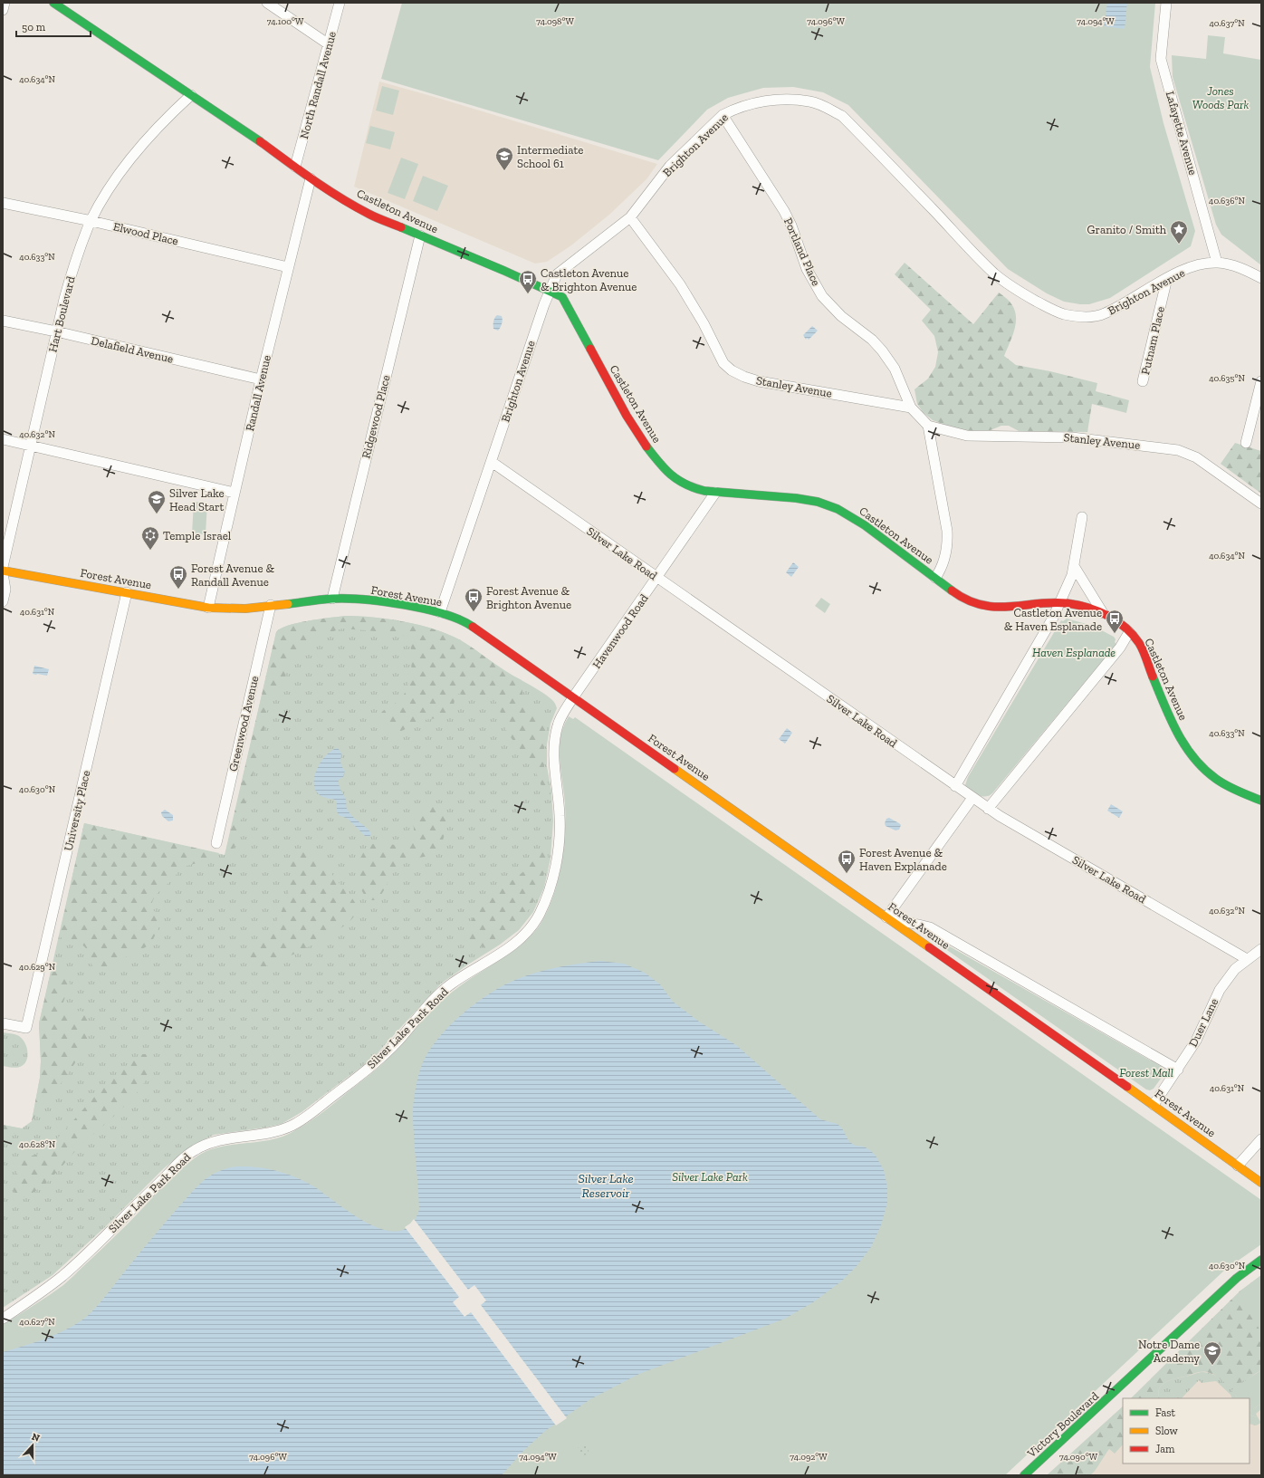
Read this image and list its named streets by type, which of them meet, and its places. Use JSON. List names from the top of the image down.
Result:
{
  "streets": {
    "main road": ["Castleton Avenue", "Forest Avenue", "Victory Boulevard"],
    "street": [
      "North Randall Avenue",
      "Lafayette Avenue",
      "Brighton Avenue",
      "Elwood Place",
      "Portland Place",
      "Hart Boulevard",
      "Putnam Place",
      "Delafield Avenue",
      "Stanley Avenue",
      "Randall Avenue",
      "Ridgewood Place",
      "Silver Lake Road",
      "Havenwood Road",
      "Greenwood Avenue",
      "University Place",
      "Duer Lane",
      "Silver Lake Park Road"
    ]
  },
  "crossings": [
    ["North Randall Avenue", "Castleton Avenue"],
    ["Lafayette Avenue", "Brighton Avenue"],
    ["Brighton Avenue", "Castleton Avenue"],
    ["Brighton Avenue", "Portland Place"],
    ["Brighton Avenue", "Putnam Place"],
    ["Brighton Avenue", "Stanley Avenue"],
    ["Brighton Avenue", "Silver Lake Road"],
    ["Brighton Avenue", "Forest Avenue"],
    ["Castleton Avenue", "Hart Boulevard"],
    ["Castleton Avenue", "Randall Avenue"],
    ["Castleton Avenue", "Ridgewood Place"],
    ["Castleton Avenue", "Havenwood Road"],
    ["Elwood Place", "Hart Boulevard"],
    ["Elwood Place", "Randall Avenue"],
    ["Portland Place", "Stanley Avenue"],
    ["Hart Boulevard", "Delafield Avenue"],
    ["Delafield Avenue", "Randall Avenue"],
    ["Randall Avenue", "Forest Avenue"],
    ["Ridgewood Place", "Forest Avenue"],
    ["Silver Lake Road", "Havenwood Road"],
    ["Silver Lake Road", "Duer Lane"],
    ["Forest Avenue", "Havenwood Road"],
    ["Forest Avenue", "Greenwood Avenue"],
    ["Forest Avenue", "University Place"],
    ["Forest Avenue", "Duer Lane"],
    ["Forest Avenue", "Silver Lake Park Road"],
    ["Havenwood Road", "Silver Lake Park Road"]
  ],
  "water": ["Silver Lake Reservoir"],
  "parks": [
    "Jones Woods Park",
    "Haven Esplanade",
    "Forest Mall",
    "Silver Lake Park"
  ],
  "places": {
    "school or university": ["Intermediate School 61", "Silver Lake Head Start", "Notre Dame Academy"],
    "place": ["Granito / Smith"],
    "bus stop": [
      "Castleton Avenue & Brighton Avenue",
      "Forest Avenue & Randall Avenue",
      "Forest Avenue & Brighton Avenue",
      "Castleton Avenue & Haven Esplanade",
      "Forest Avenue & Haven Explanade"
    ],
    "synagogue": ["Temple Israel"]
  },
  "legend": ["Fast", "Slow", "Jam"],
  "scale_bar": "50 m",
  "north": "top",
  "coordinates": [
    "74.098°W",
    "74.100°W",
    "74.096°W",
    "74.094°W",
    "40.637°N",
    "40.634°N",
    "40.636°N",
    "40.633°N",
    "40.635°N",
    "40.632°N",
    "40.631°N",
    "40.630°N",
    "40.629°N",
    "40.628°N",
    "40.627°N",
    "74.092°W",
    "74.090°W"
  ]
}
